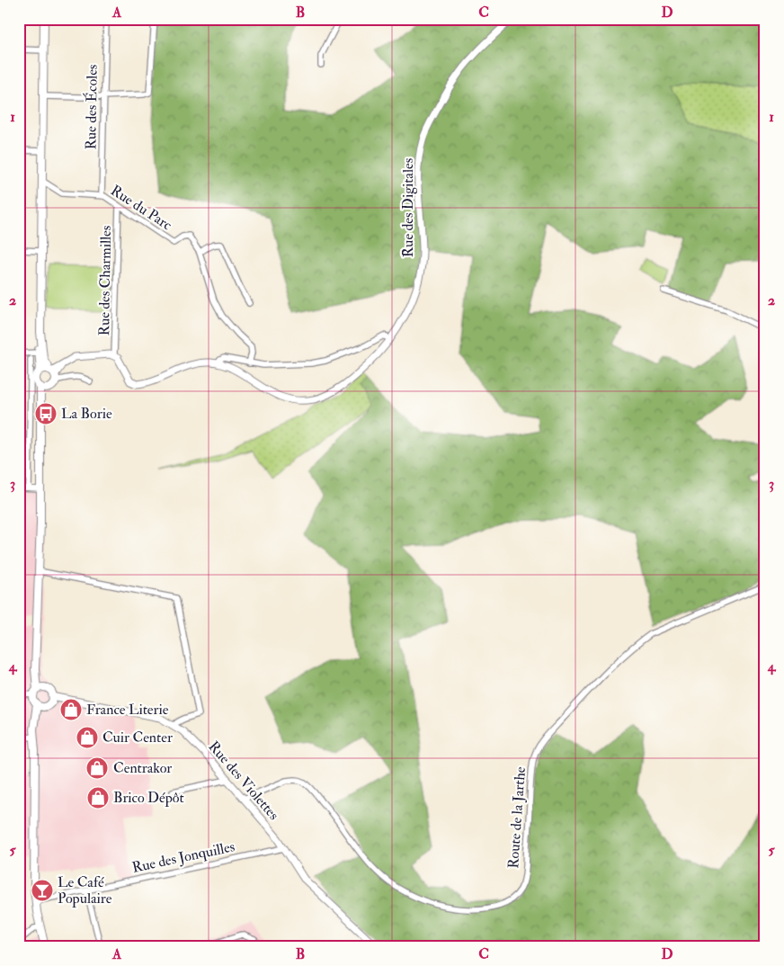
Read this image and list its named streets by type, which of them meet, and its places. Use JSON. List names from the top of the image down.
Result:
{
  "streets": {
    "street": [
      "Rue des Écoles",
      "Rue du Parc",
      "Rue des Digitales",
      "Rue des Charmilles",
      "Rue des Violettes",
      "Route de la Jarthe",
      "Rue des Jonquilles"
    ]
  },
  "crossings": [
    ["Rue des Écoles", "Rue du Parc"],
    ["Rue du Parc", "Rue des Charmilles"],
    ["Rue des Digitales", "Rue des Charmilles"],
    ["Rue des Violettes", "Route de la Jarthe"],
    ["Rue des Violettes", "Rue des Jonquilles"]
  ],
  "places": {
    "bus stop": ["La Borie"],
    "shop": [
      "France Literie",
      "Cuir Center",
      "Centrakor",
      "Brico Dépôt"
    ],
    "bar": ["Le Café Populaire"]
  },
  "grid": {
    "columns": [
      "A",
      "B",
      "C",
      "D"
    ],
    "rows": [
      "1",
      "2",
      "3",
      "4",
      "5"
    ]
  }
}
